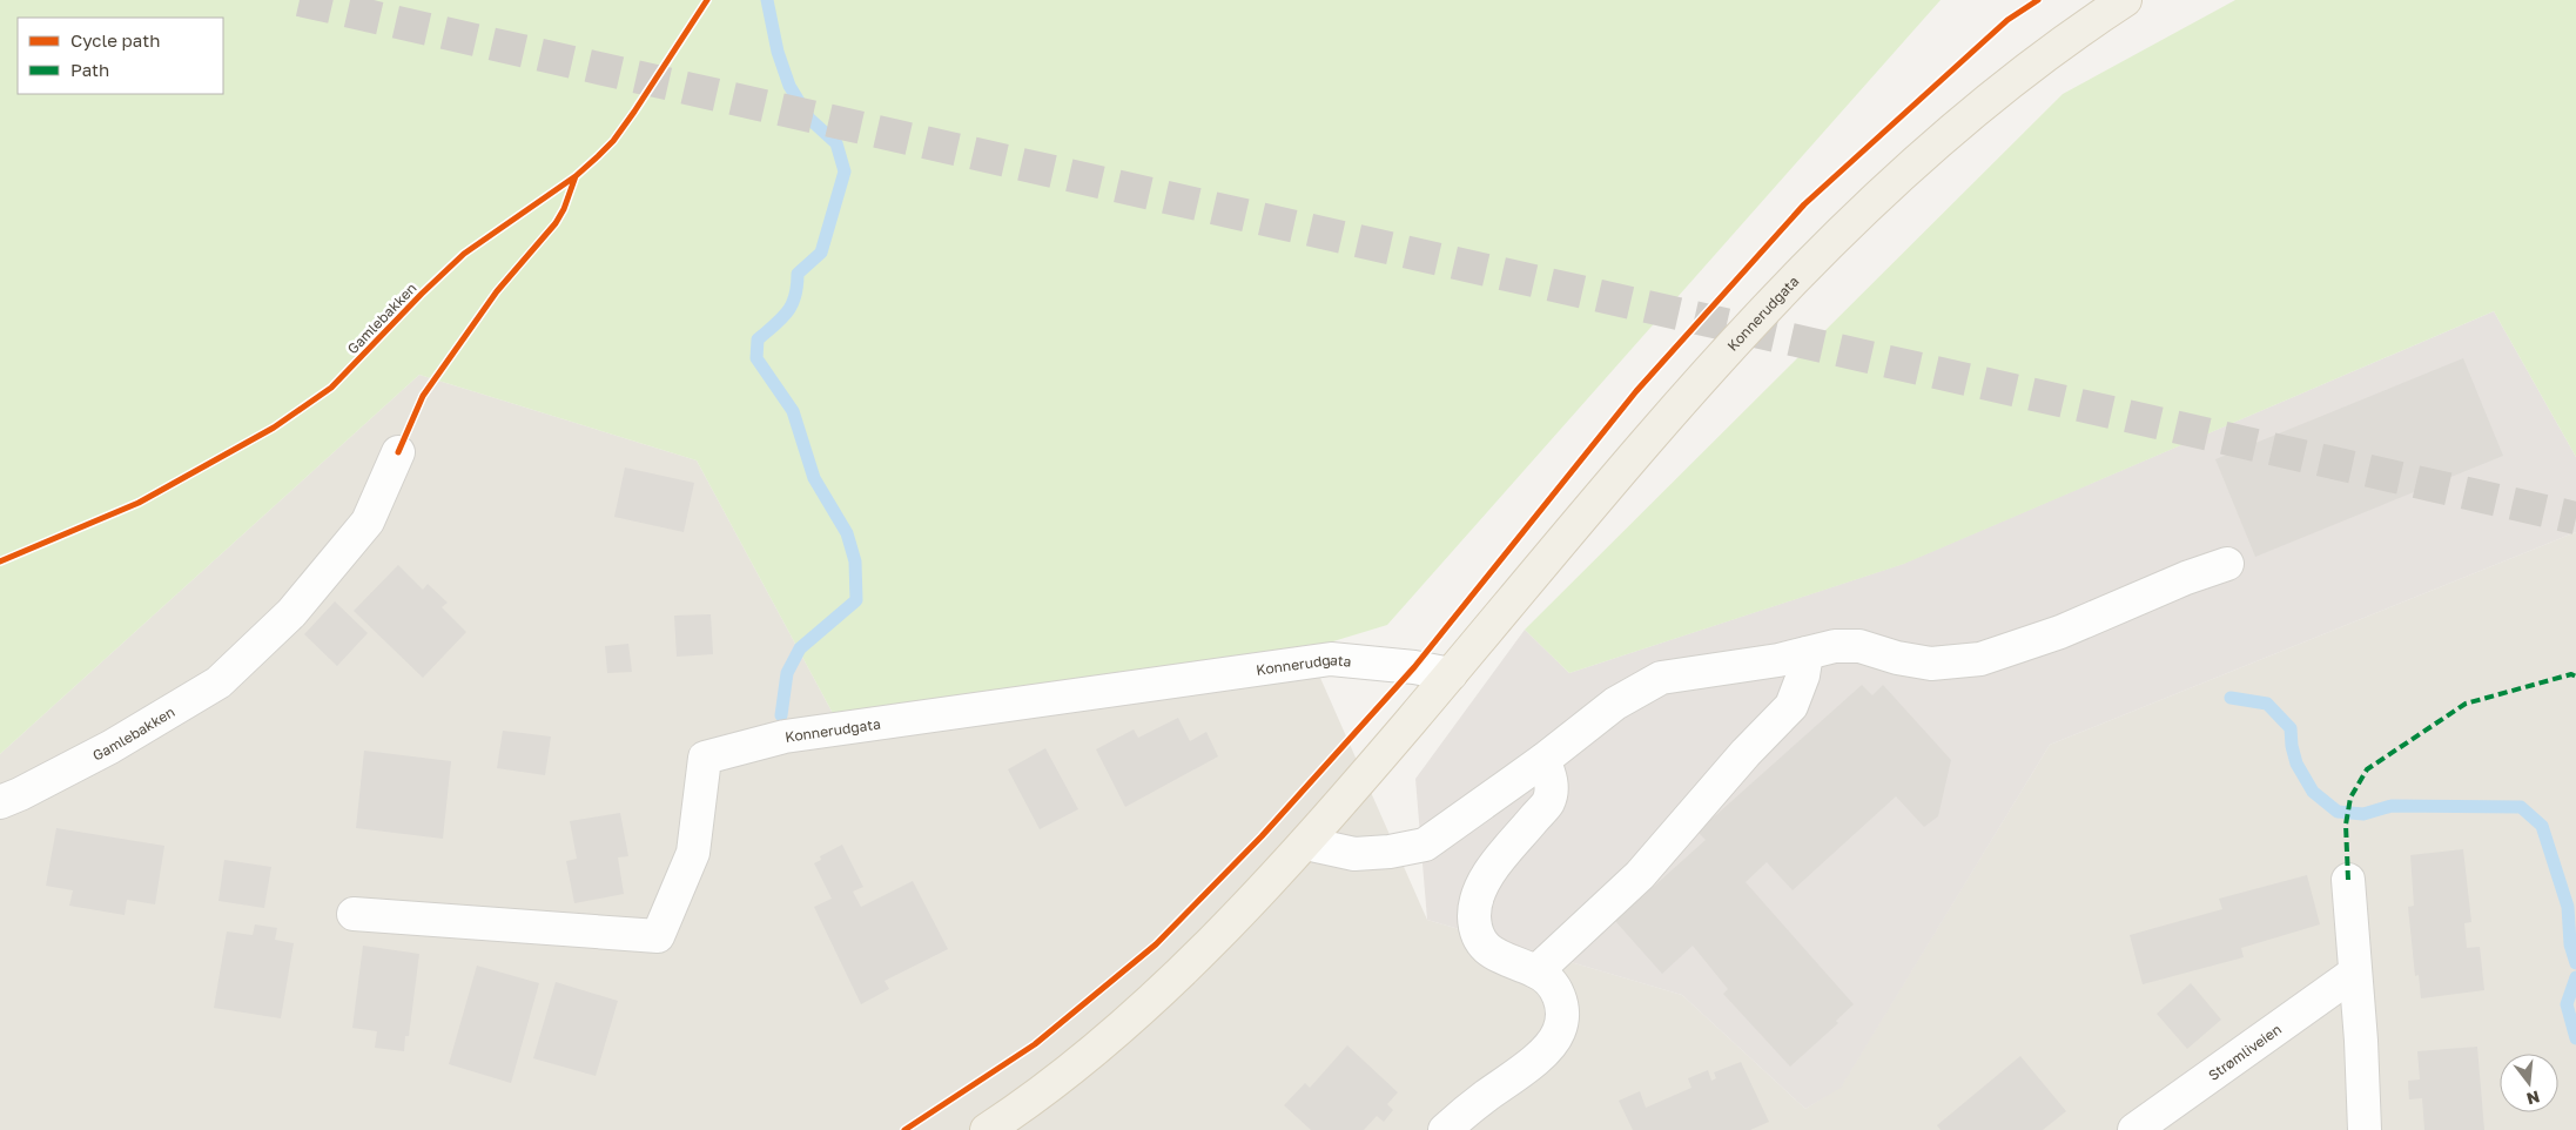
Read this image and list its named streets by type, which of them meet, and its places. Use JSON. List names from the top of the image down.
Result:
{
  "streets": {
    "main road": ["Konnerudgata"],
    "street": ["Gamlebakken", "Strømliveien"]
  },
  "legend": ["Cycle path", "Path"],
  "north": "bottom"
}
